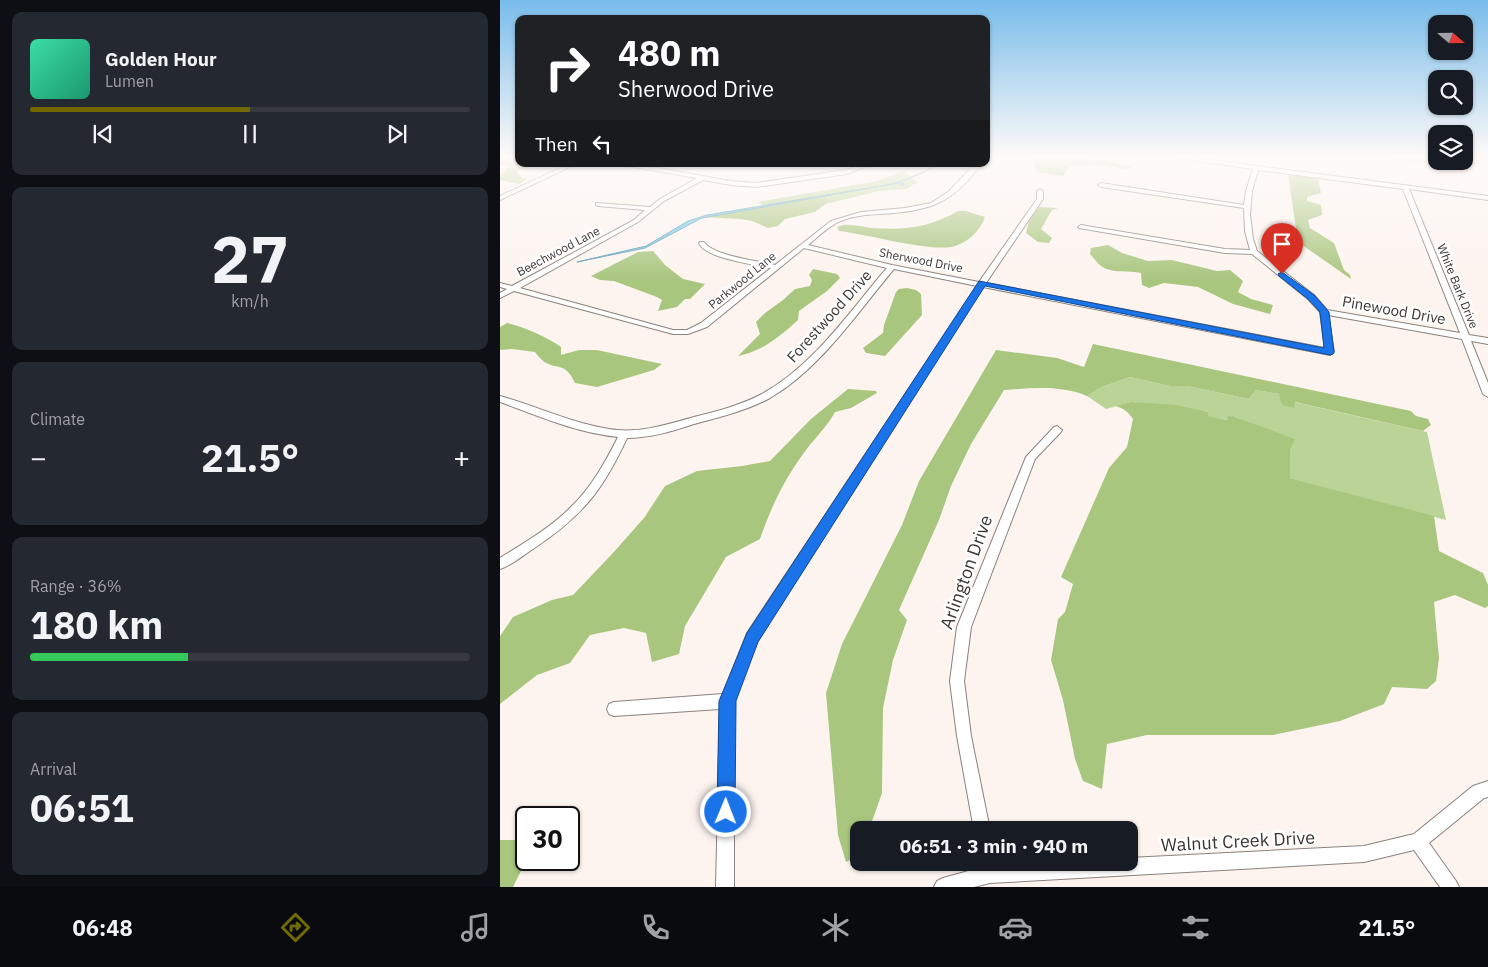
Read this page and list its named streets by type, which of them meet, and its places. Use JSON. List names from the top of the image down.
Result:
{
  "streets": {
    "street": [
      "Beechwood Lane",
      "Sherwood Drive",
      "Parkwood Lane",
      "White Bark Drive",
      "Pinewood Drive",
      "Forestwood Drive",
      "Arlington Drive",
      "Walnut Creek Drive"
    ]
  },
  "crossings": [
    ["Beechwood Lane", "Parkwood Lane"],
    ["Sherwood Drive", "Parkwood Lane"],
    ["Sherwood Drive", "Pinewood Drive"],
    ["Sherwood Drive", "Forestwood Drive"],
    ["White Bark Drive", "Pinewood Drive"]
  ],
  "north": "right",
  "page": {
    "turn": ["480 m", "Sherwood Drive"],
    "song": ["Golden Hour", "Lumen"],
    "then": "Then",
    "tile": [
      ["27", "km/h"],
      "Climate",
      ["Range · 36%", "180 km"],
      ["Arrival", "06:51"]
    ],
    "heat": ["−", "21.5°", "+"],
    "limit": "30",
    "trip": "06:51 · 3 min · 940 m",
    "tabs": ["06:48", "21.5°"]
  }
}
